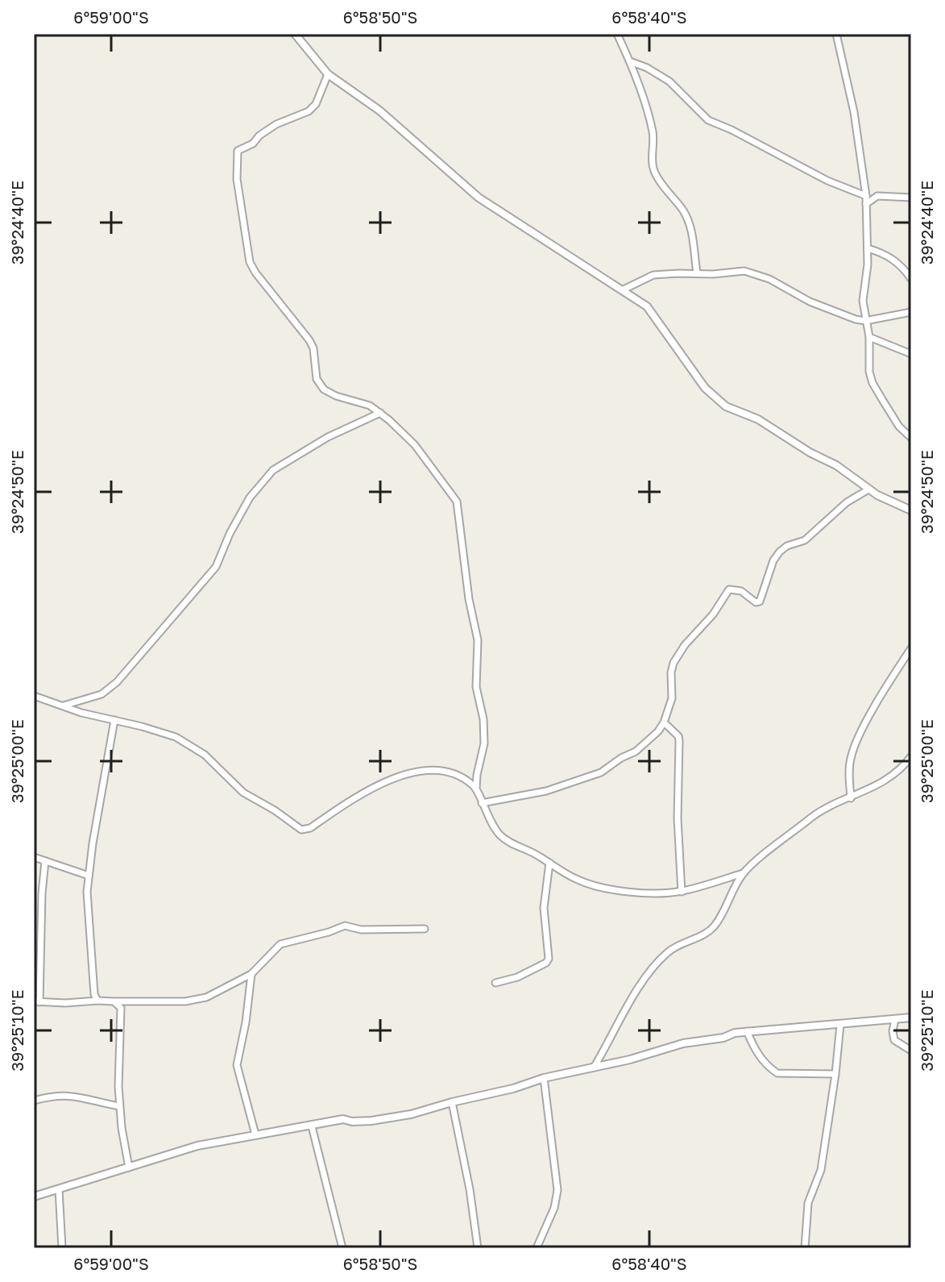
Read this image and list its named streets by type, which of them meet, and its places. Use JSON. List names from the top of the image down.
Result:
{
  "coordinates": [
    "6°59'00\"S",
    "6°58'50\"S",
    "6°58'40\"S",
    "39°24'40\"E",
    "39°24'50\"E",
    "39°25'00\"E",
    "39°25'10\"E"
  ]
}
